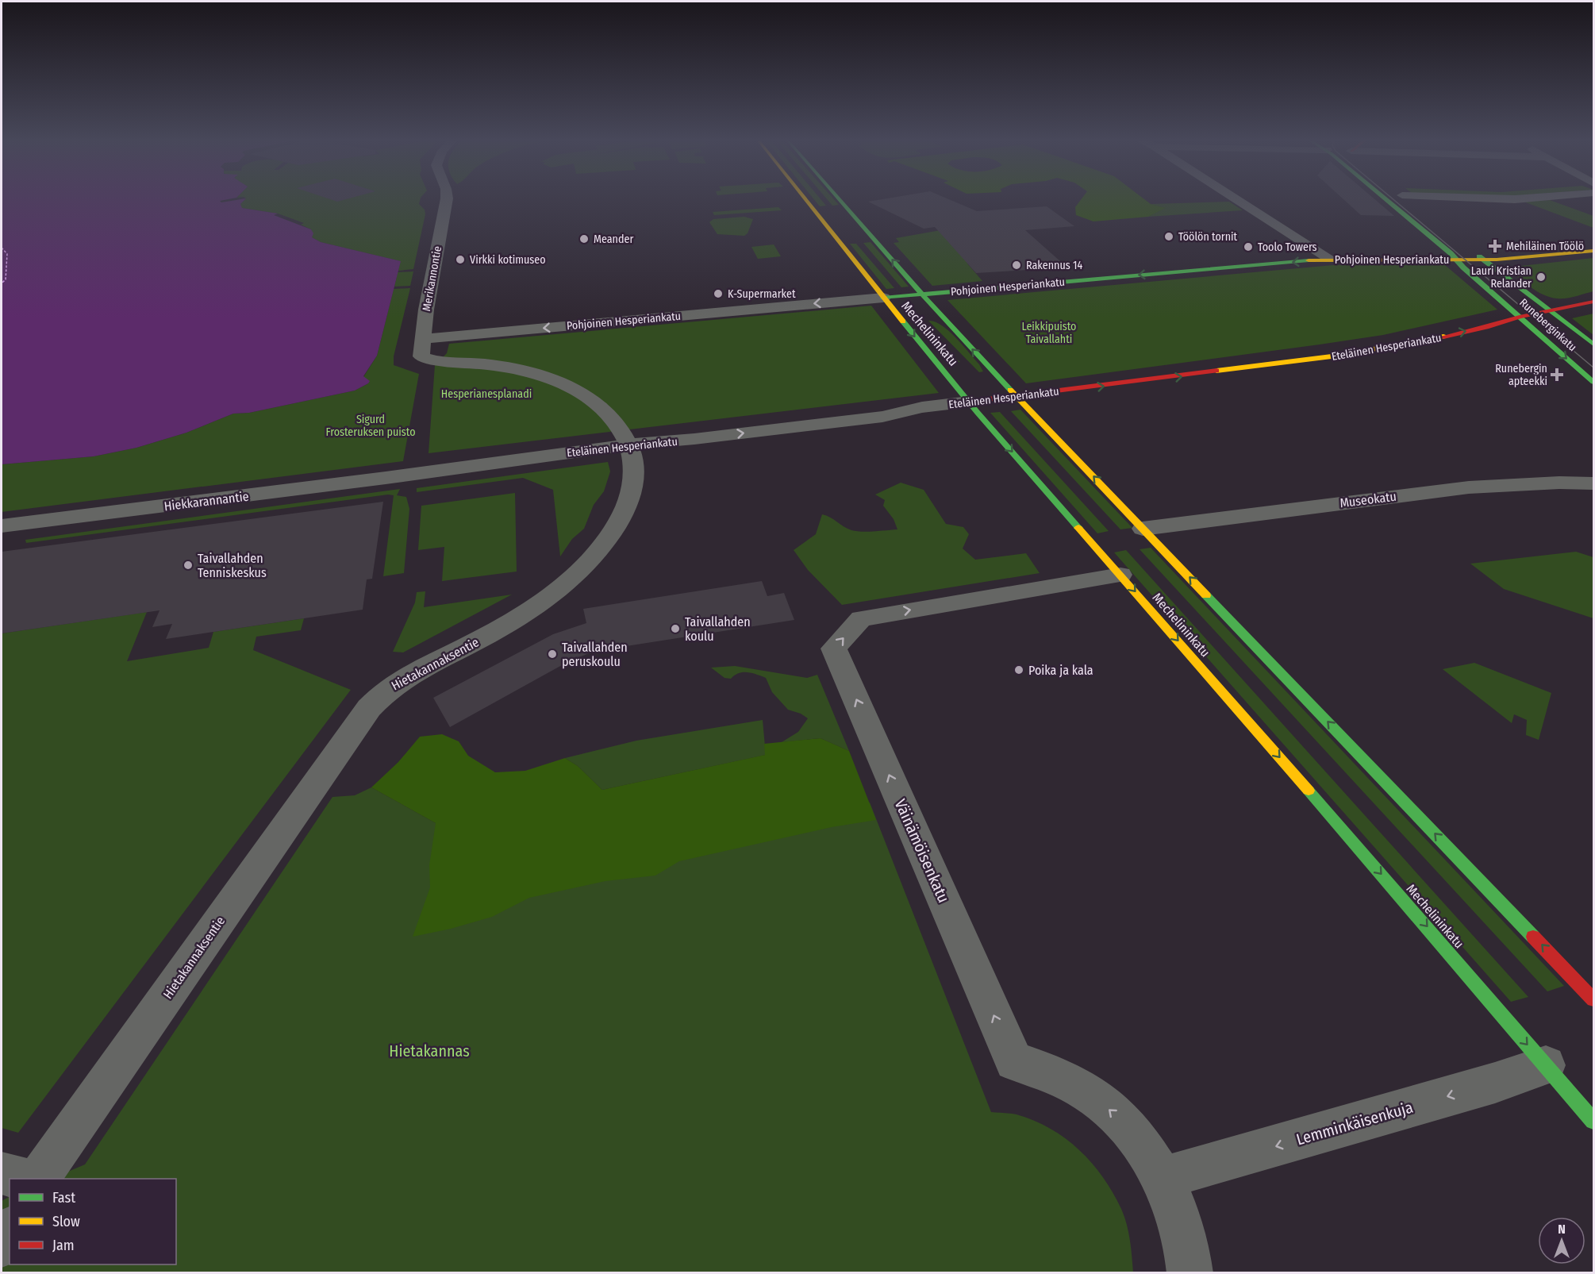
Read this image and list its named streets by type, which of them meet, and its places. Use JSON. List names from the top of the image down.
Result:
{
  "streets": {
    "main road": [
      "Pohjoinen Hesperiankatu",
      "Runeberginkatu",
      "Mechelininkatu",
      "Eteläinen Hesperiankatu"
    ],
    "street": [
      "Merikannontie",
      "Museokatu",
      "Hiekkarannantie",
      "Hietakannaksentie",
      "Väinämöisenkatu",
      "Lemminkäisenkuja"
    ]
  },
  "crossings": [
    ["Pohjoinen Hesperiankatu", "Merikannontie"],
    ["Pohjoinen Hesperiankatu", "Runeberginkatu"],
    ["Pohjoinen Hesperiankatu", "Mechelininkatu"],
    ["Pohjoinen Hesperiankatu", "Hietakannaksentie"],
    ["Merikannontie", "Hietakannaksentie"],
    ["Runeberginkatu", "Eteläinen Hesperiankatu"],
    ["Mechelininkatu", "Eteläinen Hesperiankatu"],
    ["Mechelininkatu", "Museokatu"],
    ["Mechelininkatu", "Väinämöisenkatu"],
    ["Mechelininkatu", "Lemminkäisenkuja"],
    ["Eteläinen Hesperiankatu", "Hiekkarannantie"],
    ["Eteläinen Hesperiankatu", "Hietakannaksentie"],
    ["Väinämöisenkatu", "Lemminkäisenkuja"]
  ],
  "one_way": ["Pohjoinen Hesperiankatu", "Eteläinen Hesperiankatu", "Lemminkäisenkuja"],
  "parks": [
    "Leikkipuisto Taivallahti",
    "Hesperianesplanadi",
    "Sigurd Frosteruksen puisto",
    "Hietakannas"
  ],
  "places": {
    "other": [
      "Töölön tornit",
      "Meander",
      "Toolo Towers",
      "Virkki kotimuseo",
      "Rakennus 14",
      "Lauri Kristian Relander",
      "K-Supermarket",
      "Taivallahden Tenniskeskus",
      "Taivallahden koulu",
      "Taivallahden peruskoulu",
      "Poika ja kala"
    ],
    "health": ["Mehiläinen Töölö", "Runebergin apteekki"]
  },
  "legend": ["Fast", "Slow", "Jam"],
  "north": "top"
}
